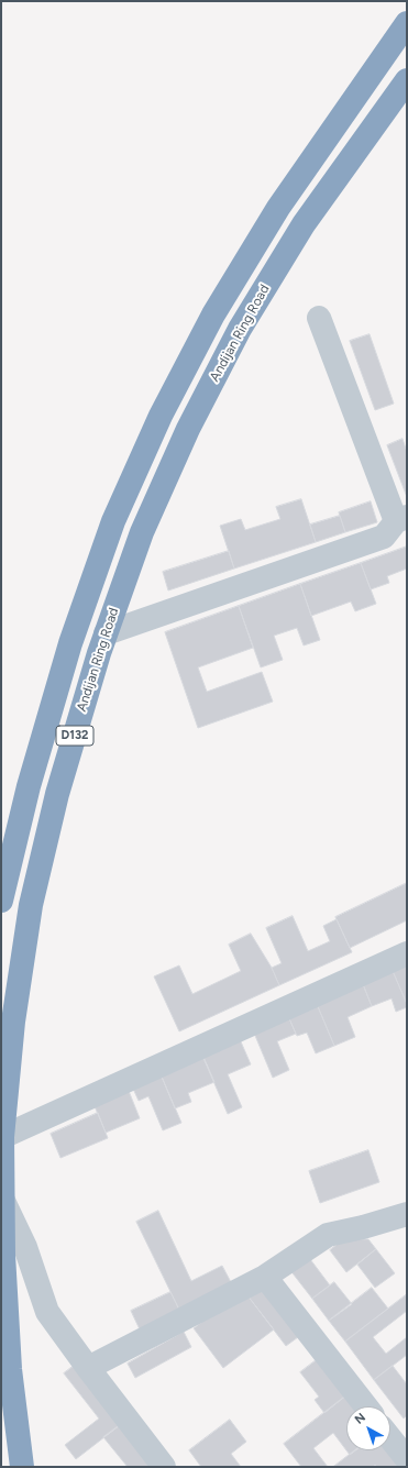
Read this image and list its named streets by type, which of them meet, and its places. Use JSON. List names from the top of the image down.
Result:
{
  "streets": {
    "highway": ["Andijan Ring Road", "D132"]
  },
  "north": "top left"
}
